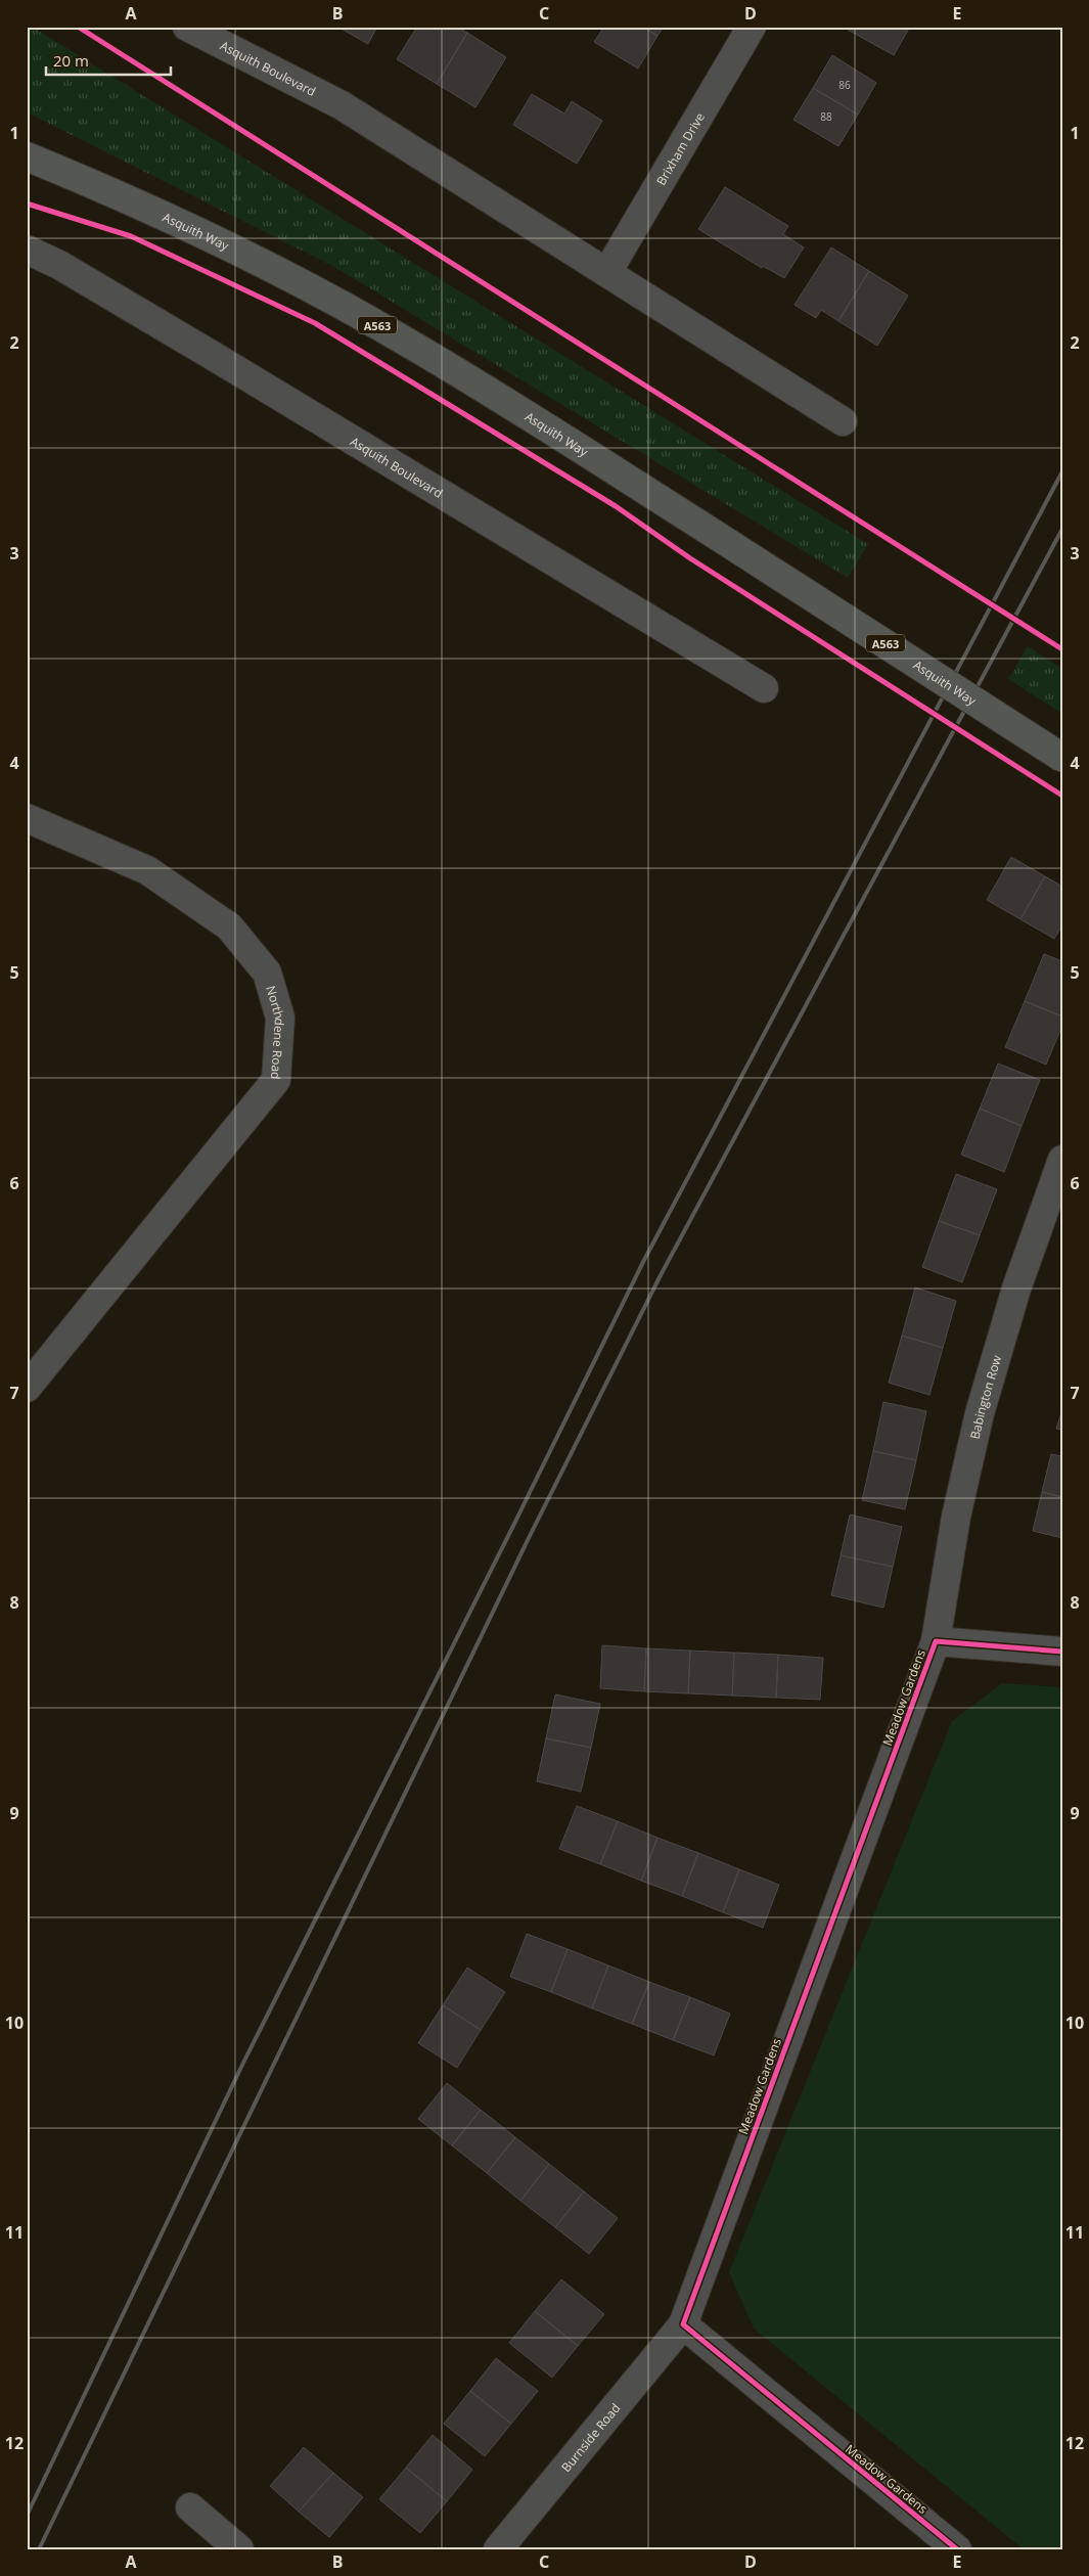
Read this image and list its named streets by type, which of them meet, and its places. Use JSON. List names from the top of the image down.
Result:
{
  "streets": {
    "highway": ["Asquith Way", "A563"],
    "street": [
      "Asquith Boulevard",
      "Brixham Drive",
      "Northdene Road",
      "Babington Row",
      "Meadow Gardens",
      "Burnside Road"
    ]
  },
  "crossings": [
    ["Asquith Boulevard", "Brixham Drive"],
    ["Babington Row", "Meadow Gardens"],
    ["Meadow Gardens", "Burnside Road"]
  ],
  "house_numbers": ["86", "88"],
  "scale_bar": "20 m",
  "grid": {
    "columns": [
      "A",
      "B",
      "C",
      "D",
      "E"
    ],
    "rows": [
      "1",
      "2",
      "3",
      "4",
      "5",
      "6",
      "7",
      "8",
      "9",
      "10",
      "11",
      "12"
    ]
  }
}
